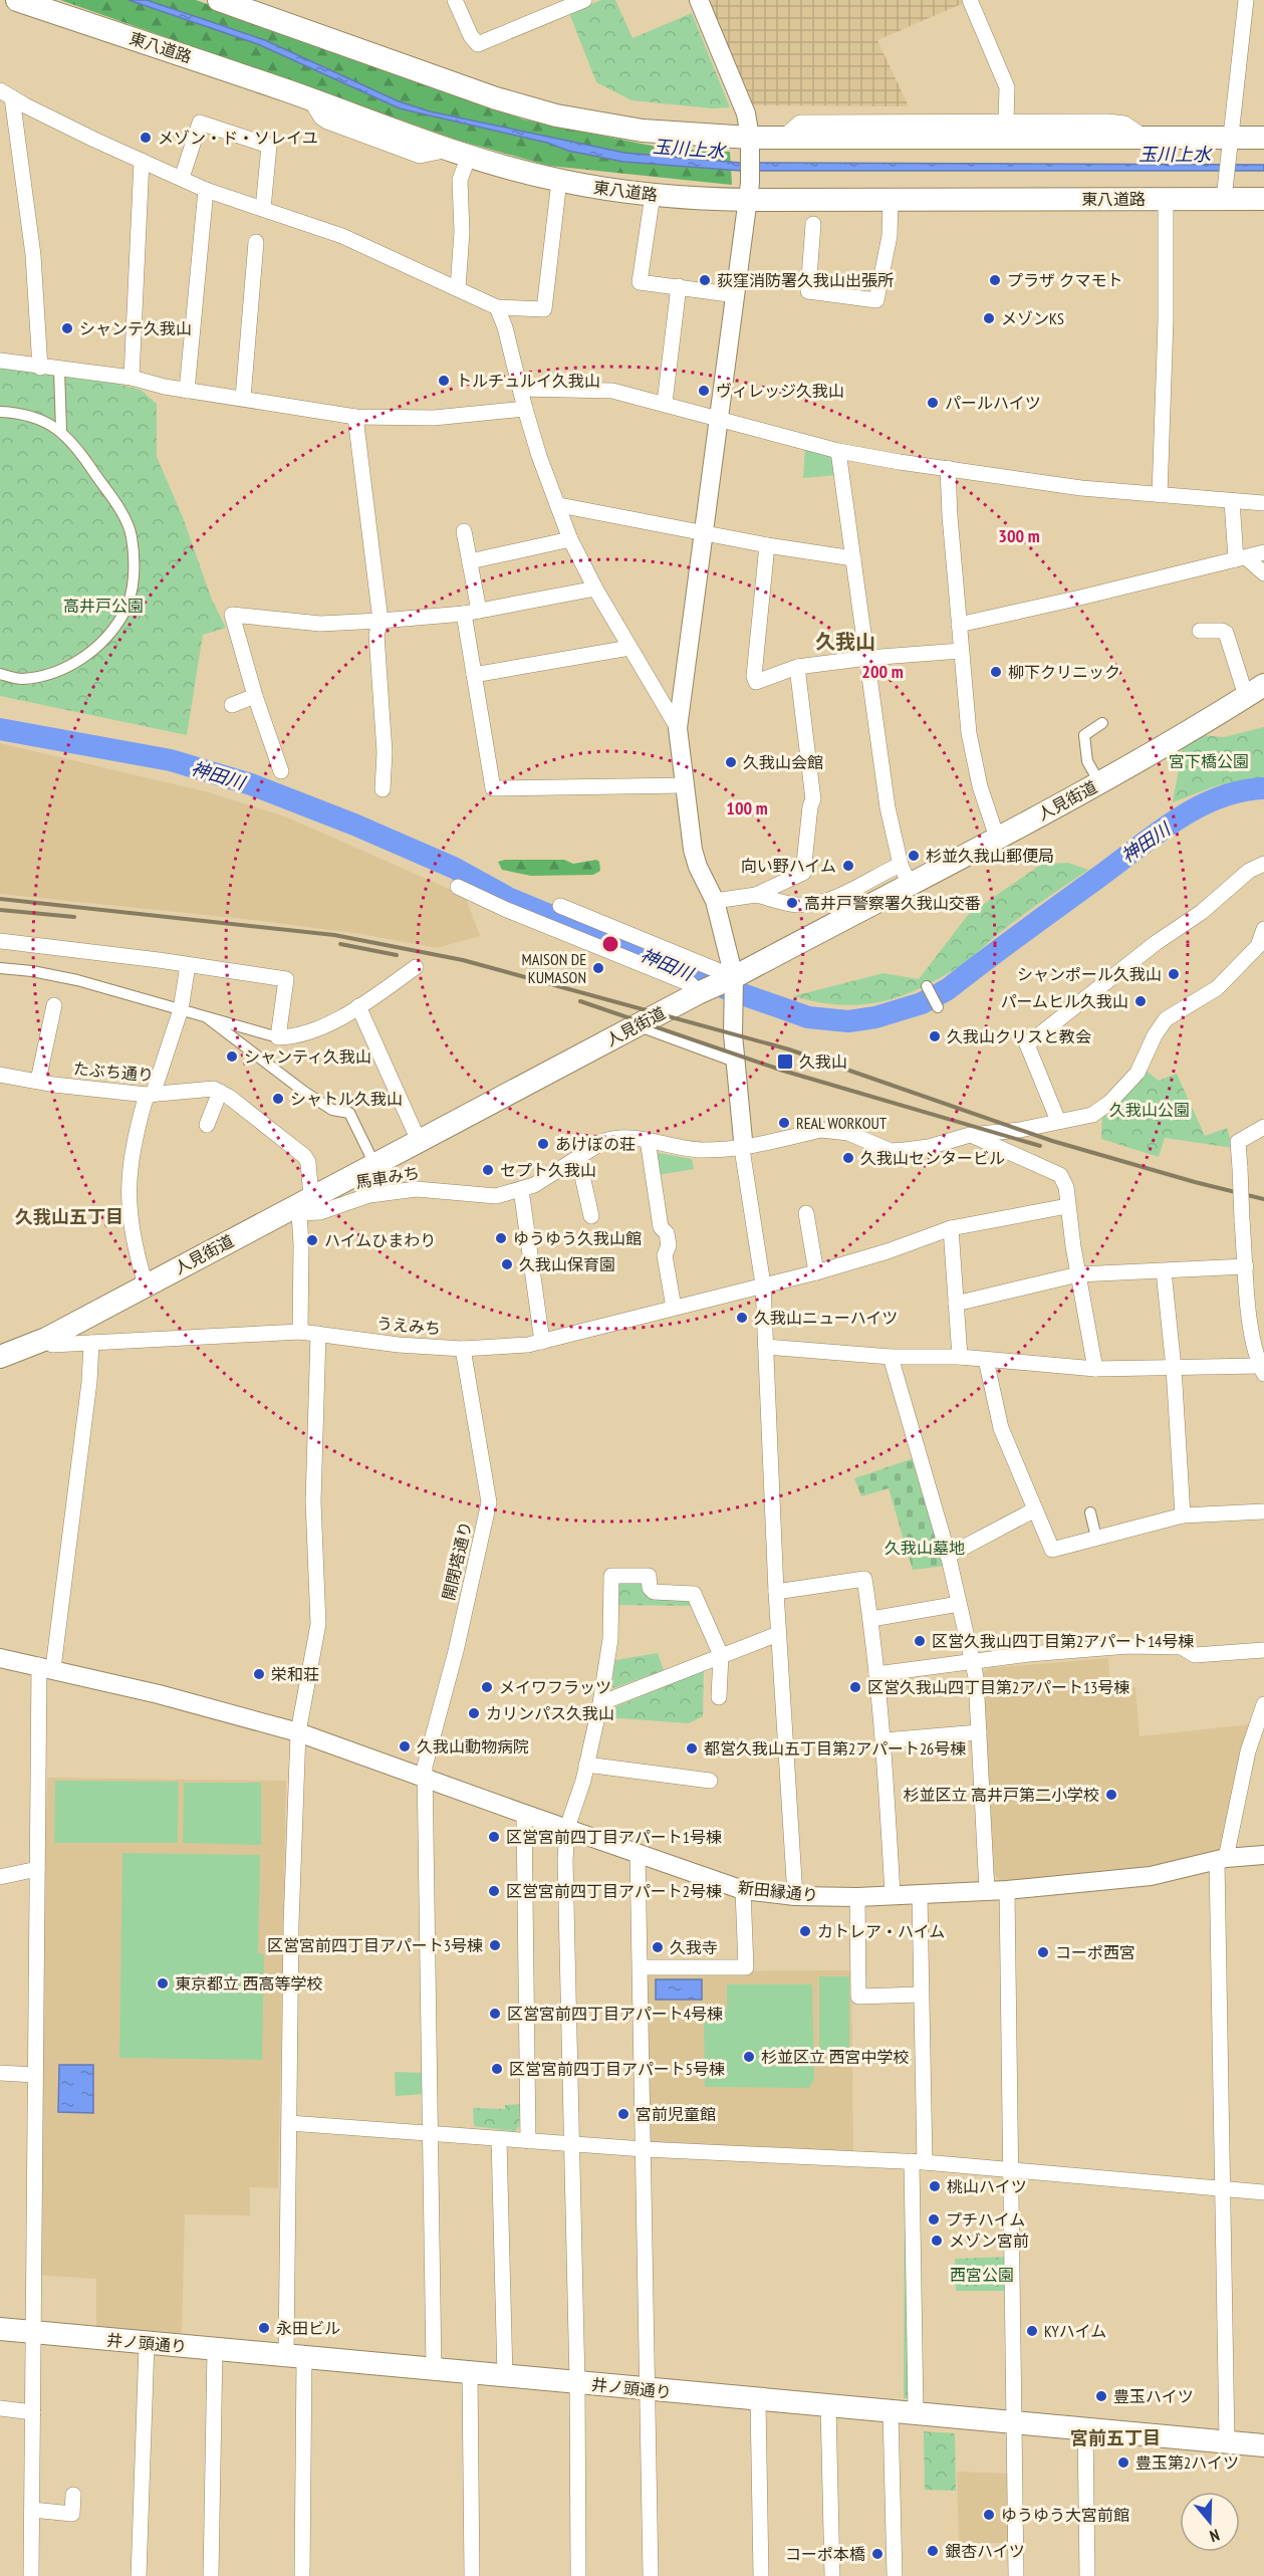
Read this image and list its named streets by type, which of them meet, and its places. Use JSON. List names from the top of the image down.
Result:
{
  "streets": {
    "main road": ["東八道路", "人見街道", "井ノ頭通り"],
    "street": [
      "たぶち通り",
      "馬車みち",
      "うえみち",
      "開閉塔通り",
      "新田縁通り"
    ]
  },
  "crossings": [
    ["人見街道", "馬車みち"],
    ["人見街道", "うえみち"],
    ["うえみち", "開閉塔通り"],
    ["開閉塔通り", "新田縁通り"],
    ["開閉塔通り", "井ノ頭通り"]
  ],
  "districts": ["久我山", "久我山五丁目", "宮前五丁目"],
  "water": ["玉川上水", "神田川"],
  "parks": [
    "高井戸公園",
    "宮下橋公園",
    "久我山公園",
    "久我山墓地",
    "西宮公園"
  ],
  "places": {
    "other": [
      "メゾン・ド・ソレイユ",
      "荻窪消防署久我山出張所",
      "プラザ クマモト",
      "メゾンKS",
      "シャンテ久我山",
      "トルチュルイ久我山",
      "ヴィレッジ久我山",
      "パールハイツ",
      "柳下クリニック",
      "久我山会館",
      "杉並久我山郵便局",
      "向い野ハイム",
      "高井戸警察署久我山交番",
      "MAISON DE KUMASON",
      "シャンポール久我山",
      "パームヒル久我山",
      "久我山クリスと教会",
      "シャンティ久我山",
      "シャトル久我山",
      "REAL WORKOUT",
      "あけぼの荘",
      "久我山センタービル",
      "セプト久我山",
      "ゆうゆう久我山館",
      "ハイムひまわり",
      "久我山保育園",
      "久我山ニューハイツ",
      "区営久我山四丁目第2アパート14号棟",
      "栄和荘",
      "メイワフラッツ",
      "区営久我山四丁目第2アパート13号棟",
      "カリンパス久我山",
      "久我山動物病院",
      "都営久我山五丁目第2アパート26号棟",
      "杉並区立 高井戸第二小学校",
      "区営宮前四丁目アパート1号棟",
      "区営宮前四丁目アパート2号棟",
      "カトレア・ハイム",
      "区営宮前四丁目アパート3号棟",
      "久我寺",
      "コーポ西宮",
      "東京都立 西高等学校",
      "区営宮前四丁目アパート4号棟",
      "杉並区立 西宮中学校",
      "区営宮前四丁目アパート5号棟",
      "宮前児童館",
      "桃山ハイツ",
      "プチハイム",
      "メゾン宮前",
      "永田ビル",
      "KYハイム",
      "豊玉ハイツ",
      "豊玉第2ハイツ",
      "ゆうゆう大宮前館",
      "銀杏ハイツ",
      "コーポ本橋"
    ],
    "transit": ["久我山"]
  },
  "north": "bottom",
  "rings": ["300 m", "200 m", "100 m"]
}
